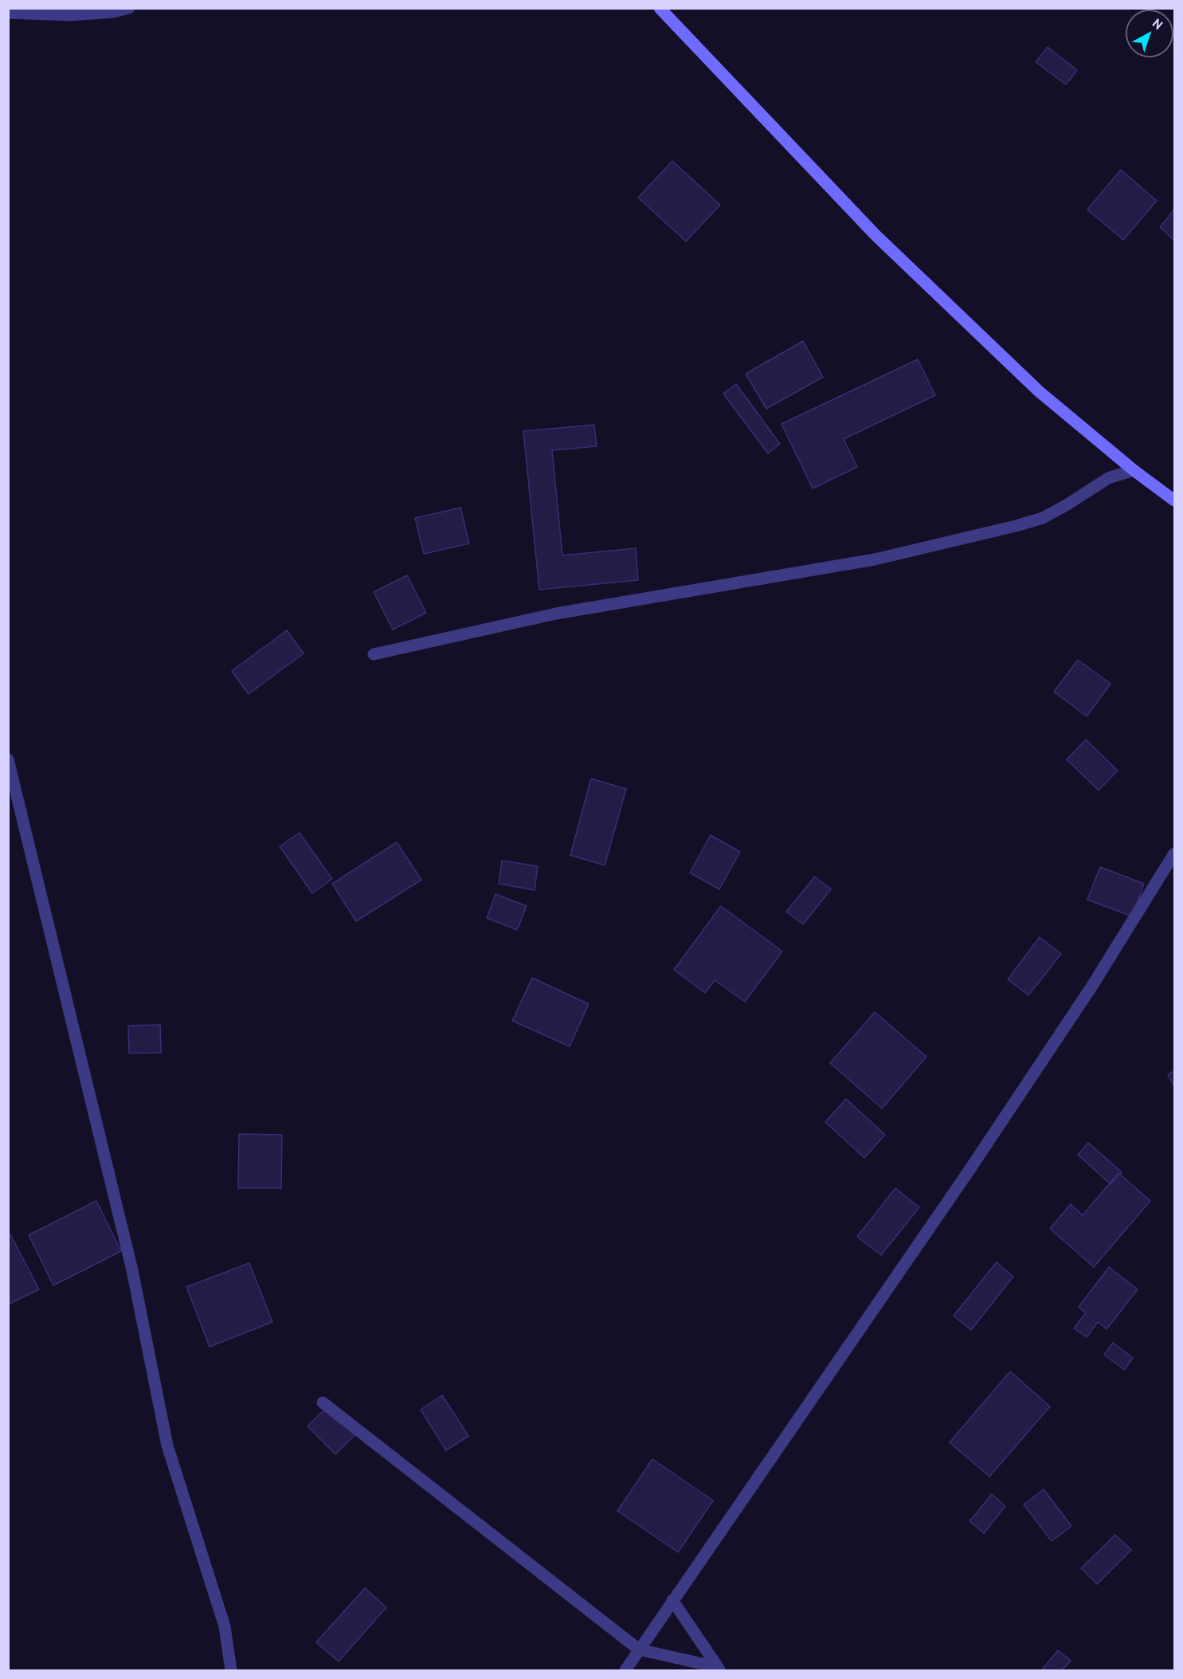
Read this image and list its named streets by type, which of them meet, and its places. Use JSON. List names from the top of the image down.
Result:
{
  "north": "top right"
}
